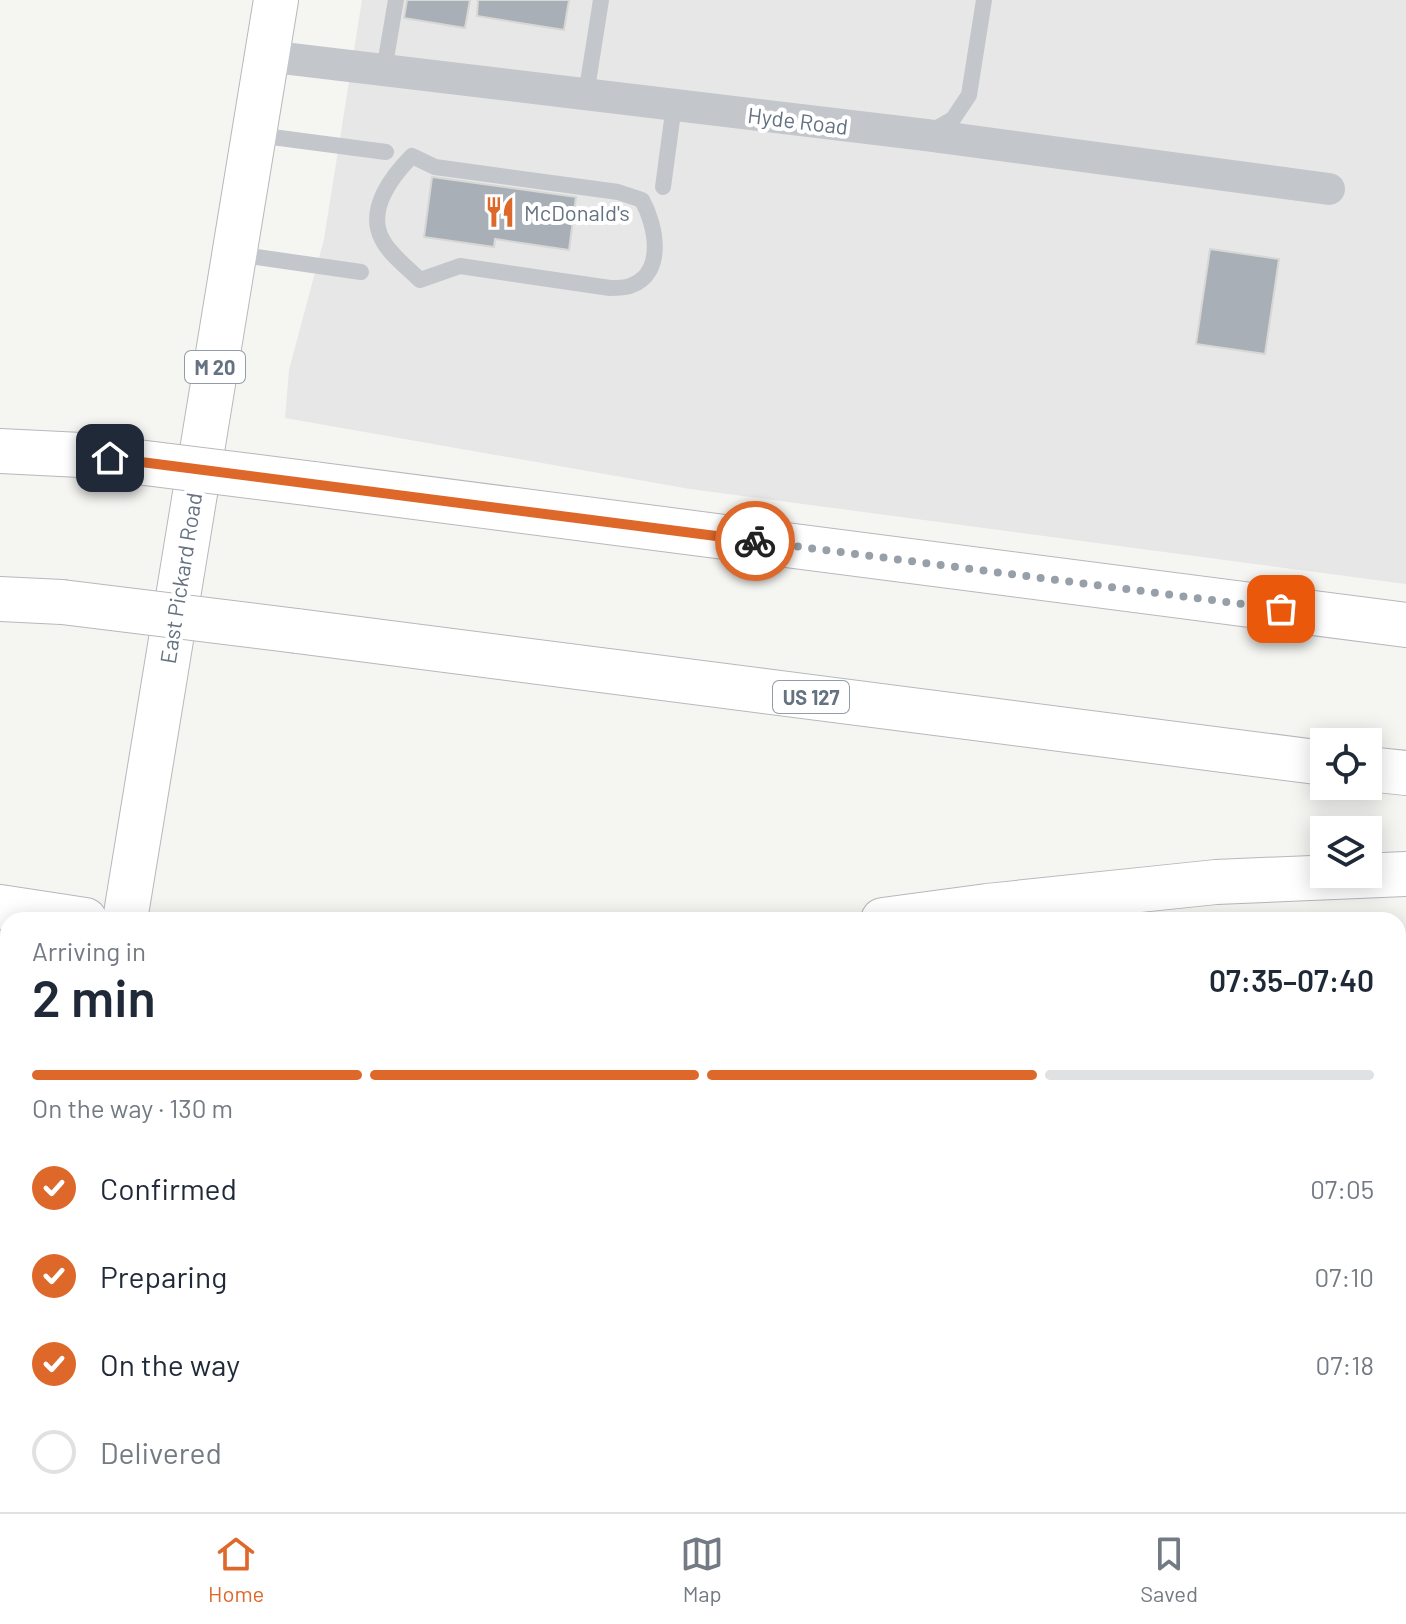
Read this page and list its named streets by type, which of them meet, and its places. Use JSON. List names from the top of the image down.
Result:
{
  "streets": {
    "highway": ["M 20", "East Pickard Road", "US 127"],
    "street": ["Hyde Road"]
  },
  "crossings": [
    ["Hyde Road", "East Pickard Road"]
  ],
  "places": {
    "restaurant": ["McDonald's"]
  },
  "page": {
    "heading": ["2 min", "Arriving in", "07:35–07:40"],
    "bar": "On the way · 130 m",
    "list": [
      ["Confirmed", "07:05"],
      ["Preparing", "07:10"],
      ["On the way", "07:18"],
      "Delivered"
    ],
    "tabs": ["Home", "Map", "Saved"]
  }
}
